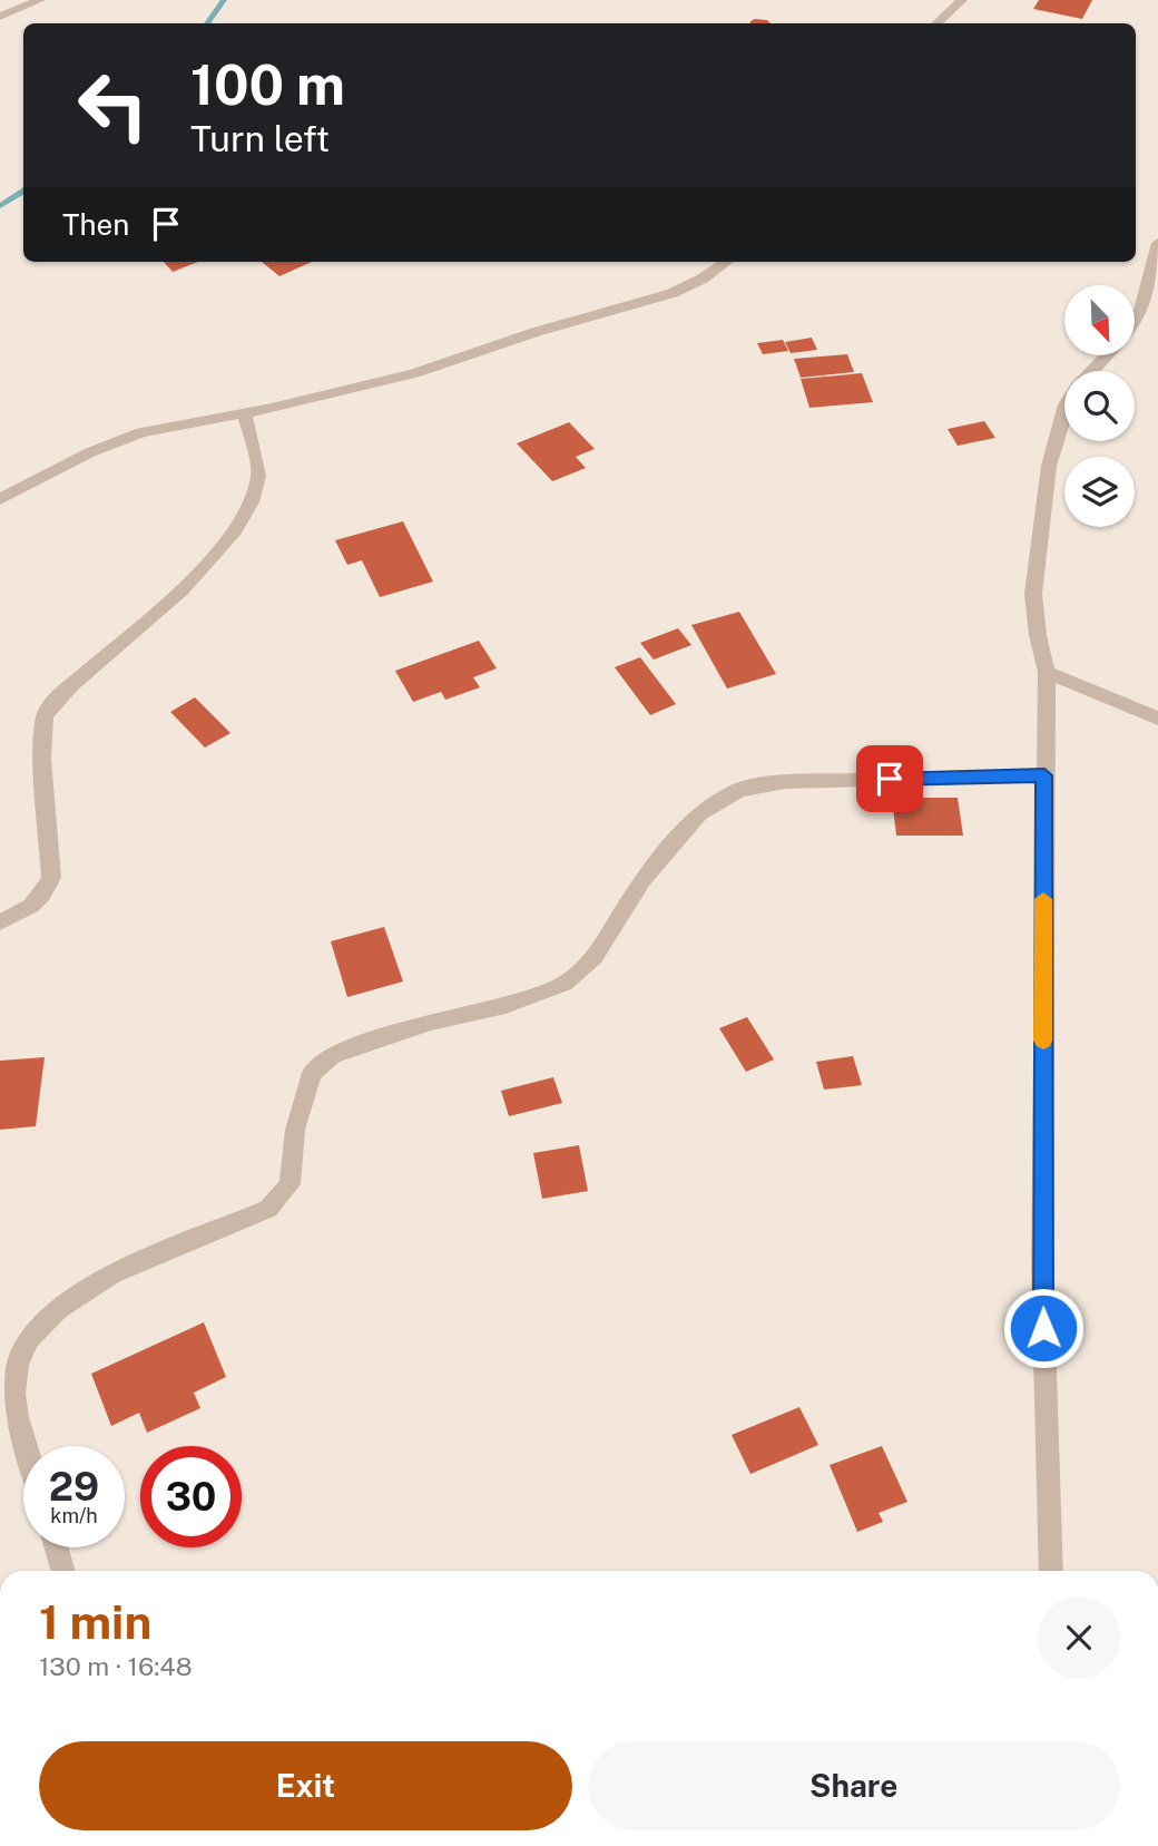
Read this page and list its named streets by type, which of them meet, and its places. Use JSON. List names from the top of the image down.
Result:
{
  "north": "bottom right",
  "page": {
    "turn": ["100 m", "Turn left"],
    "then": "Then",
    "speed": "29 km/h",
    "limit": "30",
    "heading": ["1 min", "130 m · 16:48"],
    "buttons": ["Exit", "Share"]
  }
}
